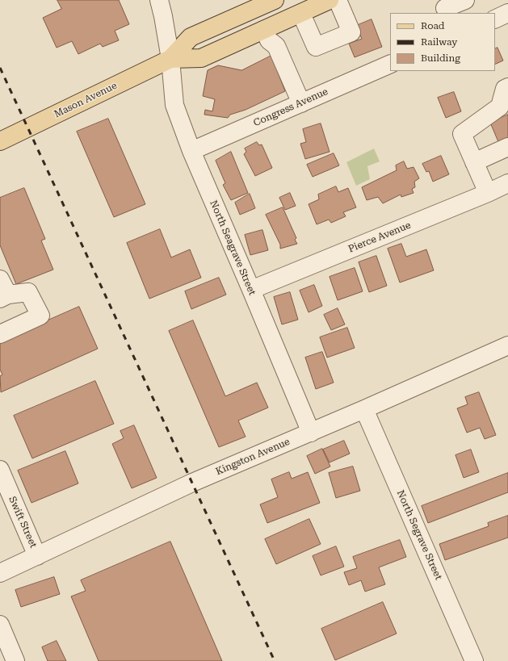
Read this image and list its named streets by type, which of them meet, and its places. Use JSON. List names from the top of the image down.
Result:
{
  "streets": {
    "main road": ["Mason Avenue"],
    "street": [
      "Congress Avenue",
      "Pierce Avenue",
      "North Seagrave Street",
      "Kingston Avenue",
      "Swift Street",
      "North Segrave Street"
    ]
  },
  "crossings": [
    ["Mason Avenue", "North Seagrave Street"],
    ["Congress Avenue", "North Seagrave Street"],
    ["Pierce Avenue", "North Seagrave Street"],
    ["North Seagrave Street", "Kingston Avenue"],
    ["Kingston Avenue", "Swift Street"],
    ["Kingston Avenue", "North Segrave Street"]
  ],
  "legend": ["Road", "Railway", "Building"]
}
